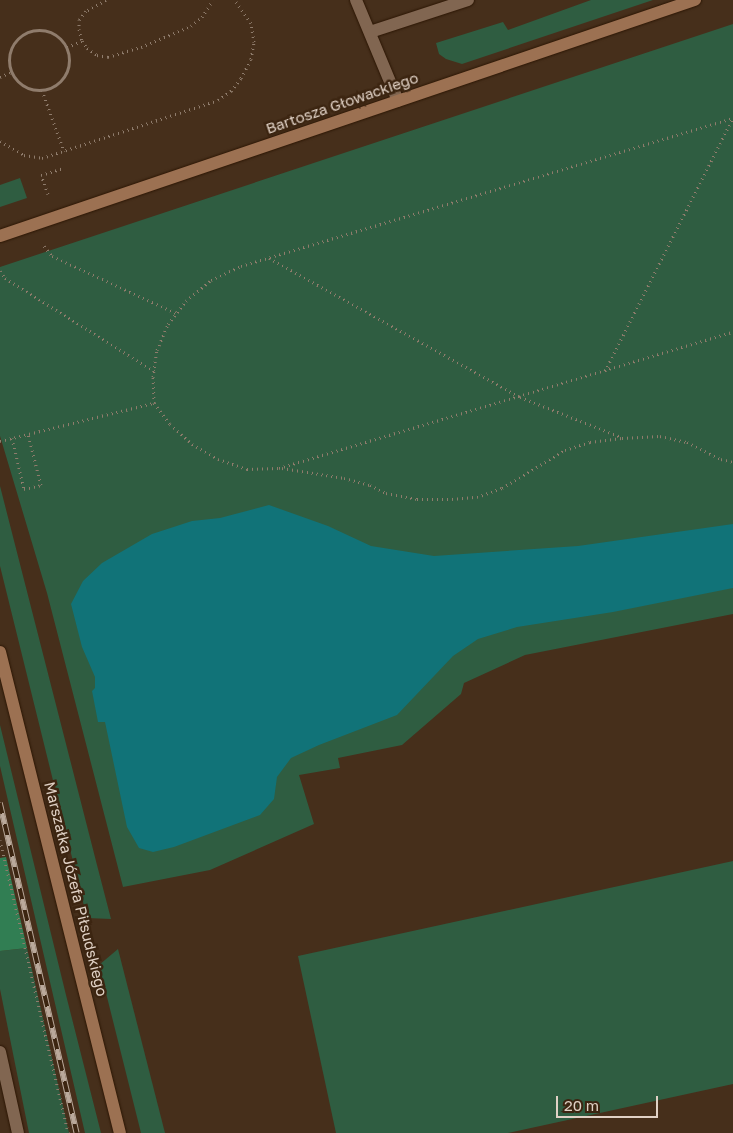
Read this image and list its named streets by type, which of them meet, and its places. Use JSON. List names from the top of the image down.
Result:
{
  "streets": {
    "street": ["Bartosza Głowackiego", "Marszałka Józefa Piłsudskiego"]
  },
  "scale_bar": "20 m"
}
